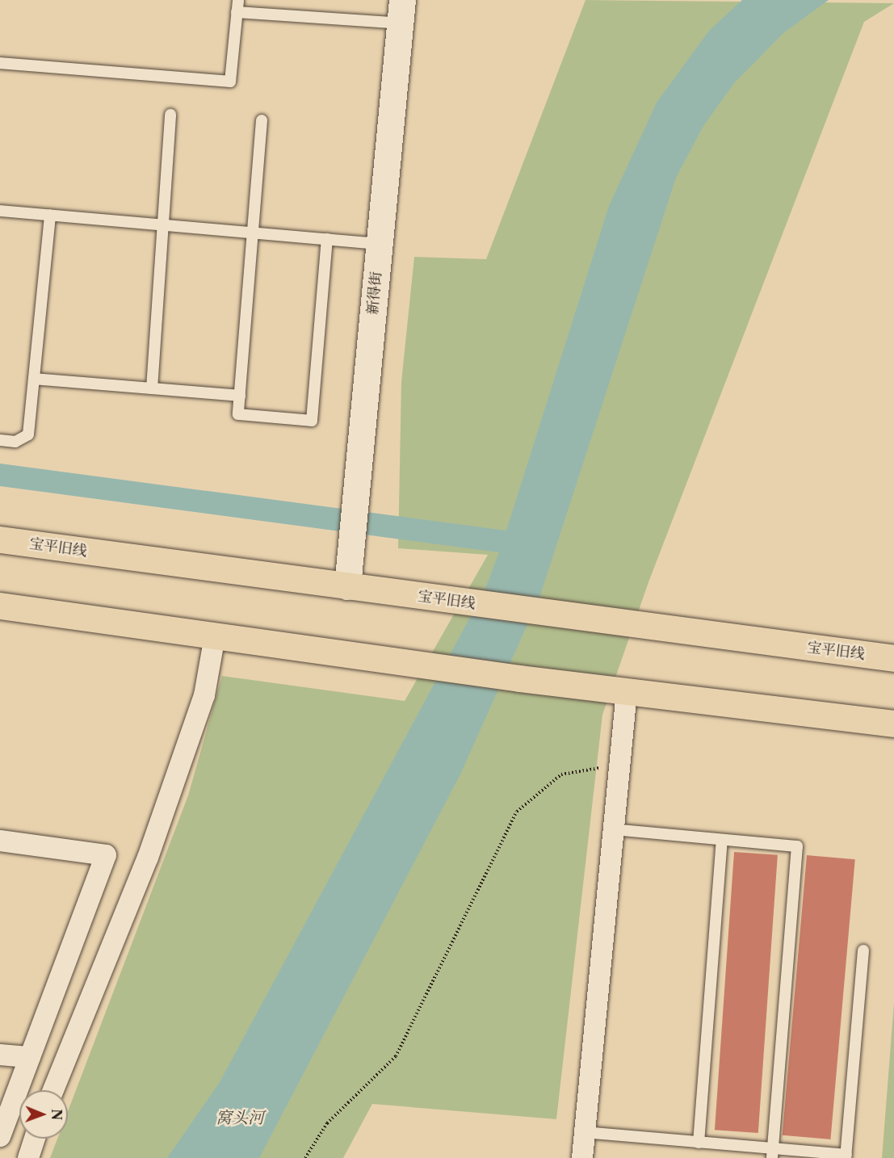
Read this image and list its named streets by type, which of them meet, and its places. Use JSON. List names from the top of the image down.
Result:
{
  "streets": {
    "main road": ["宝平旧线"],
    "street": ["新得街"]
  },
  "crossings": [
    ["新得街", "宝平旧线"]
  ],
  "water": ["窝头河"],
  "north": "right"
}
